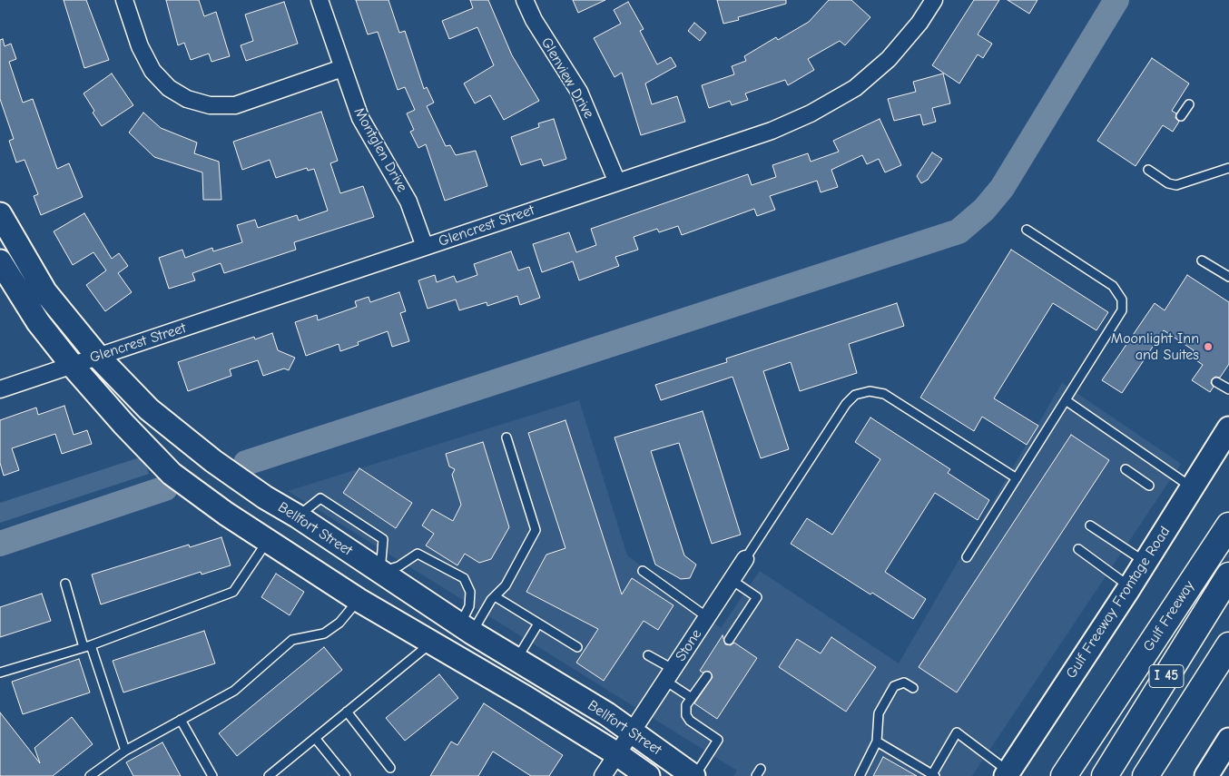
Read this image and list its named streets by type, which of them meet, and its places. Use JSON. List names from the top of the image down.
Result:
{
  "streets": {
    "highway": ["Gulf Freeway", "I 45"],
    "main road": ["Bellfort Street", "Gulf Freeway Frontage Road"],
    "street": [
      "Glenview Drive",
      "Montglen Drive",
      "Glencrest Street",
      "Stone"
    ]
  },
  "crossings": [
    ["Glenview Drive", "Glencrest Street"],
    ["Montglen Drive", "Glencrest Street"],
    ["Glencrest Street", "Bellfort Street"],
    ["Bellfort Street", "Stone"]
  ],
  "places": ["Moonlight Inn and Suites"]
}
